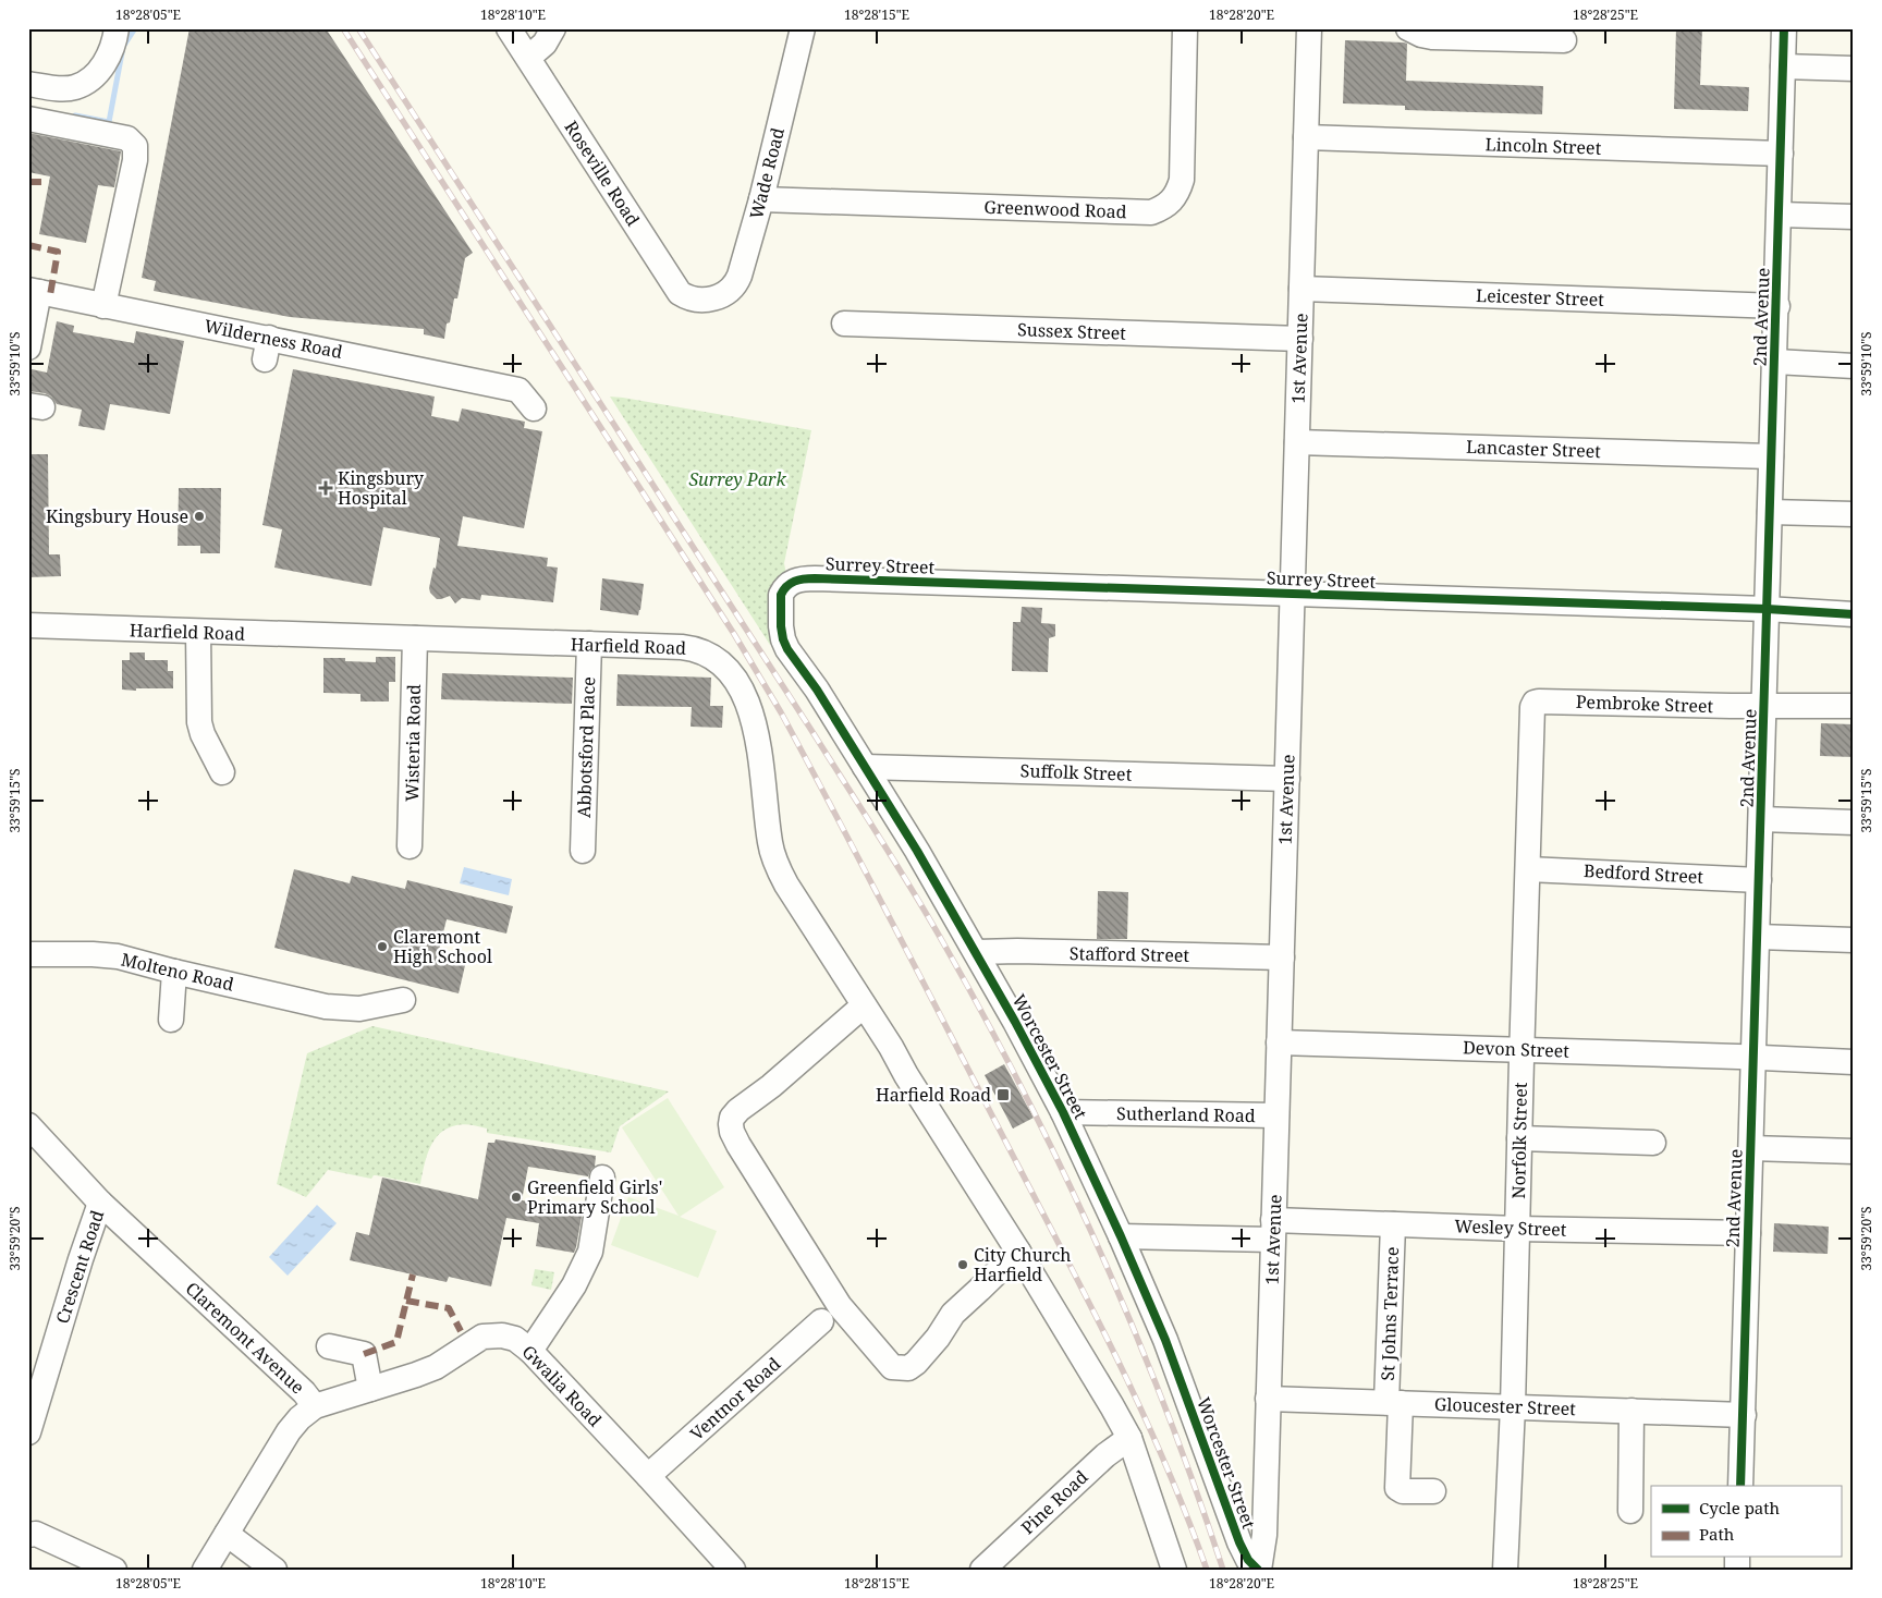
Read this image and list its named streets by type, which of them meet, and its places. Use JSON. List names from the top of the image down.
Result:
{
  "streets": {
    "street": [
      "Lincoln Street",
      "Roseville Road",
      "Wade Road",
      "Greenwood Road",
      "Leicester Street",
      "2nd Avenue",
      "Sussex Street",
      "Wilderness Road",
      "1st Avenue",
      "Lancaster Street",
      "Surrey Street",
      "Harfield Road",
      "Pembroke Street",
      "Wisteria Road",
      "Abbotsford Place",
      "Suffolk Street",
      "Bedford Street",
      "Stafford Street",
      "Molteno Road",
      "Devon Street",
      "Worcester Street",
      "Sutherland Road",
      "Norfolk Street",
      "Wesley Street",
      "Crescent Road",
      "St Johns Terrace",
      "Claremont Avenue",
      "Gwalia Road",
      "Ventnor Road",
      "Gloucester Street",
      "Pine Road"
    ]
  },
  "crossings": [
    ["Lincoln Street", "2nd Avenue"],
    ["Lincoln Street", "1st Avenue"],
    ["Roseville Road", "Wade Road"],
    ["Wade Road", "Greenwood Road"],
    ["Leicester Street", "2nd Avenue"],
    ["Leicester Street", "1st Avenue"],
    ["2nd Avenue", "Lancaster Street"],
    ["2nd Avenue", "Surrey Street"],
    ["2nd Avenue", "Pembroke Street"],
    ["2nd Avenue", "Bedford Street"],
    ["2nd Avenue", "Devon Street"],
    ["2nd Avenue", "Wesley Street"],
    ["2nd Avenue", "Gloucester Street"],
    ["Sussex Street", "1st Avenue"],
    ["1st Avenue", "Lancaster Street"],
    ["1st Avenue", "Surrey Street"],
    ["1st Avenue", "Suffolk Street"],
    ["1st Avenue", "Stafford Street"],
    ["1st Avenue", "Devon Street"],
    ["1st Avenue", "Worcester Street"],
    ["1st Avenue", "Sutherland Road"],
    ["1st Avenue", "Wesley Street"],
    ["1st Avenue", "Gloucester Street"],
    ["Surrey Street", "Worcester Street"],
    ["Harfield Road", "Wisteria Road"],
    ["Harfield Road", "Abbotsford Place"],
    ["Harfield Road", "Pine Road"],
    ["Pembroke Street", "Norfolk Street"],
    ["Suffolk Street", "Worcester Street"],
    ["Bedford Street", "Norfolk Street"],
    ["Stafford Street", "Worcester Street"],
    ["Devon Street", "Norfolk Street"],
    ["Worcester Street", "Sutherland Road"],
    ["Worcester Street", "Wesley Street"],
    ["Norfolk Street", "Wesley Street"],
    ["Norfolk Street", "Gloucester Street"],
    ["Wesley Street", "St Johns Terrace"],
    ["Crescent Road", "Claremont Avenue"],
    ["St Johns Terrace", "Gloucester Street"],
    ["Claremont Avenue", "Gwalia Road"],
    ["Gwalia Road", "Ventnor Road"]
  ],
  "parks": ["Surrey Park"],
  "places": {
    "health": ["Kingsbury Hospital"],
    "other": [
      "Kingsbury House",
      "Claremont High School",
      "Greenfield Girls' Primary School",
      "City Church Harfield"
    ],
    "transit": ["Harfield Road"]
  },
  "legend": ["Cycle path", "Path"],
  "coordinates": [
    "18°28'05\"E",
    "18°28'10\"E",
    "18°28'15\"E",
    "18°28'20\"E",
    "18°28'25\"E",
    "33°59'10\"S",
    "33°59'15\"S",
    "33°59'20\"S"
  ]
}
